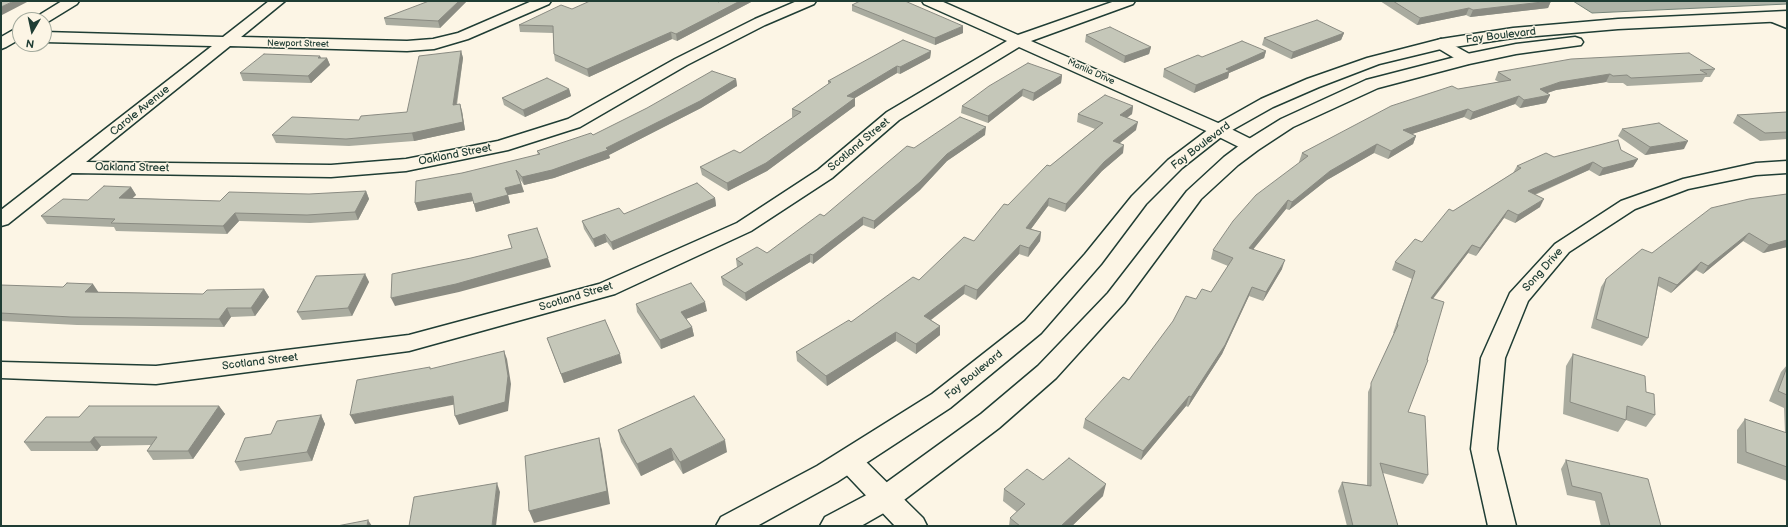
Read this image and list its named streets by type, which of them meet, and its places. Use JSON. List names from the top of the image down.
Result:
{
  "streets": {
    "main road": ["Fay Boulevard"],
    "street": [
      "Newport Street",
      "Manila Drive",
      "Carole Avenue",
      "Scotland Street",
      "Oakland Street",
      "Song Drive"
    ]
  },
  "crossings": [
    ["Fay Boulevard", "Manila Drive"],
    ["Newport Street", "Carole Avenue"],
    ["Manila Drive", "Scotland Street"],
    ["Carole Avenue", "Oakland Street"]
  ],
  "north": "bottom"
}
